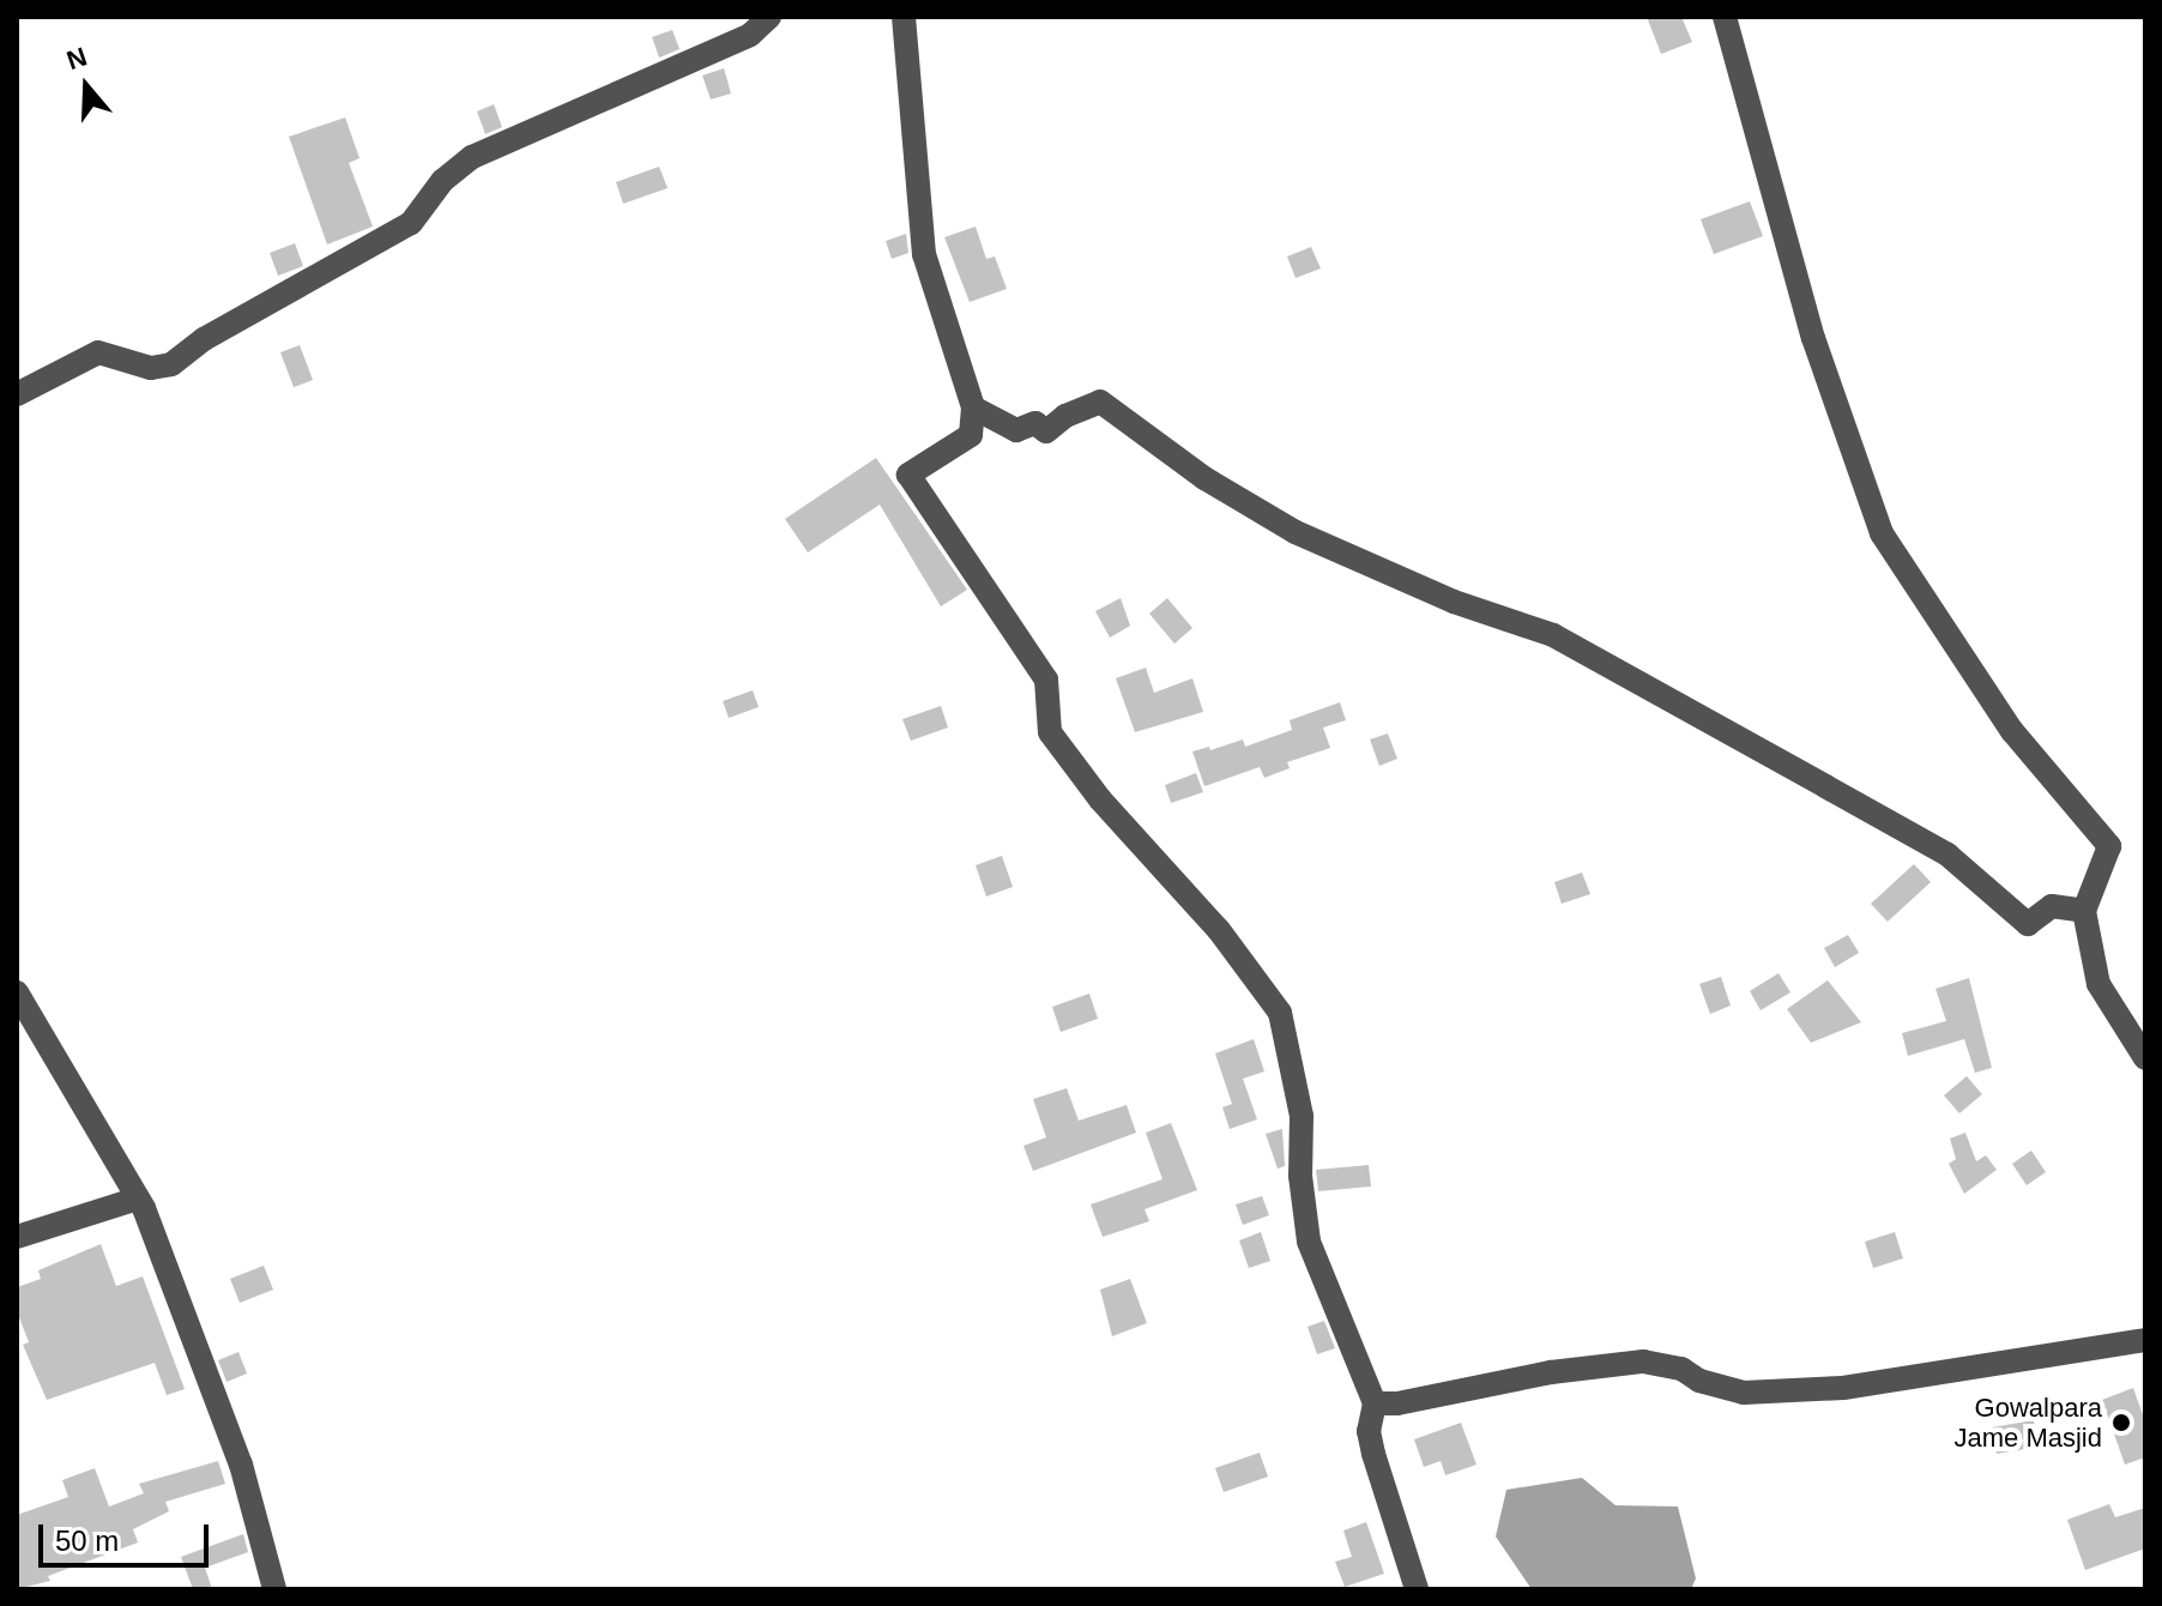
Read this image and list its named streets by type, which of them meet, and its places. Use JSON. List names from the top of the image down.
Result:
{
  "places": ["Gowalpara Jame Masjid"],
  "scale_bar": "50 m",
  "north": "top"
}
